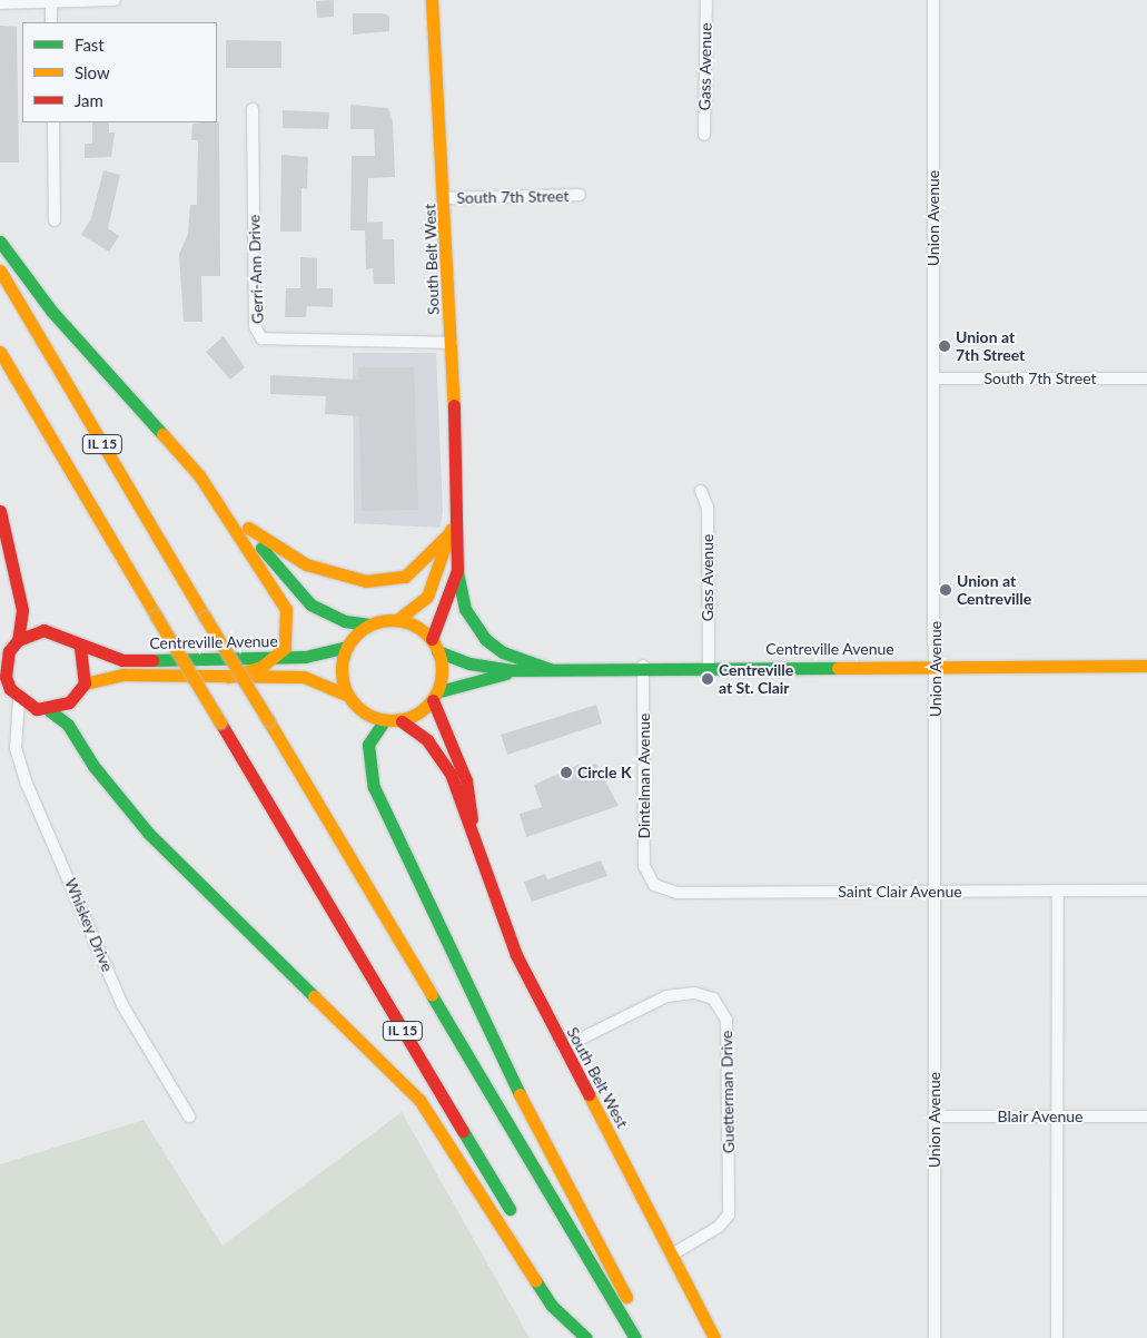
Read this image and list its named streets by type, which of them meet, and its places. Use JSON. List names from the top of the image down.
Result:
{
  "streets": {
    "main road": ["South Belt West", "IL 15", "Centreville Avenue"],
    "street": [
      "Gass Avenue",
      "South 7th Street",
      "Union Avenue",
      "Gerri-Ann Drive",
      "Dintelman Avenue",
      "Saint Clair Avenue",
      "Whiskey Drive",
      "Guetterman Drive",
      "Blair Avenue"
    ]
  },
  "crossings": [
    ["Gass Avenue", "Centreville Avenue"],
    ["South 7th Street", "Union Avenue"],
    ["South 7th Street", "South Belt West"],
    ["Union Avenue", "Centreville Avenue"],
    ["Union Avenue", "Saint Clair Avenue"],
    ["Union Avenue", "Blair Avenue"],
    ["South Belt West", "Gerri-Ann Drive"],
    ["South Belt West", "Centreville Avenue"],
    ["South Belt West", "Guetterman Drive"],
    ["Centreville Avenue", "Dintelman Avenue"],
    ["Centreville Avenue", "Whiskey Drive"],
    ["Dintelman Avenue", "Saint Clair Avenue"]
  ],
  "places": [
    "Union at 7th Street",
    "Union at Centreville",
    "Centreville at St. Clair",
    "Circle K"
  ],
  "legend": ["Fast", "Slow", "Jam"]
}
